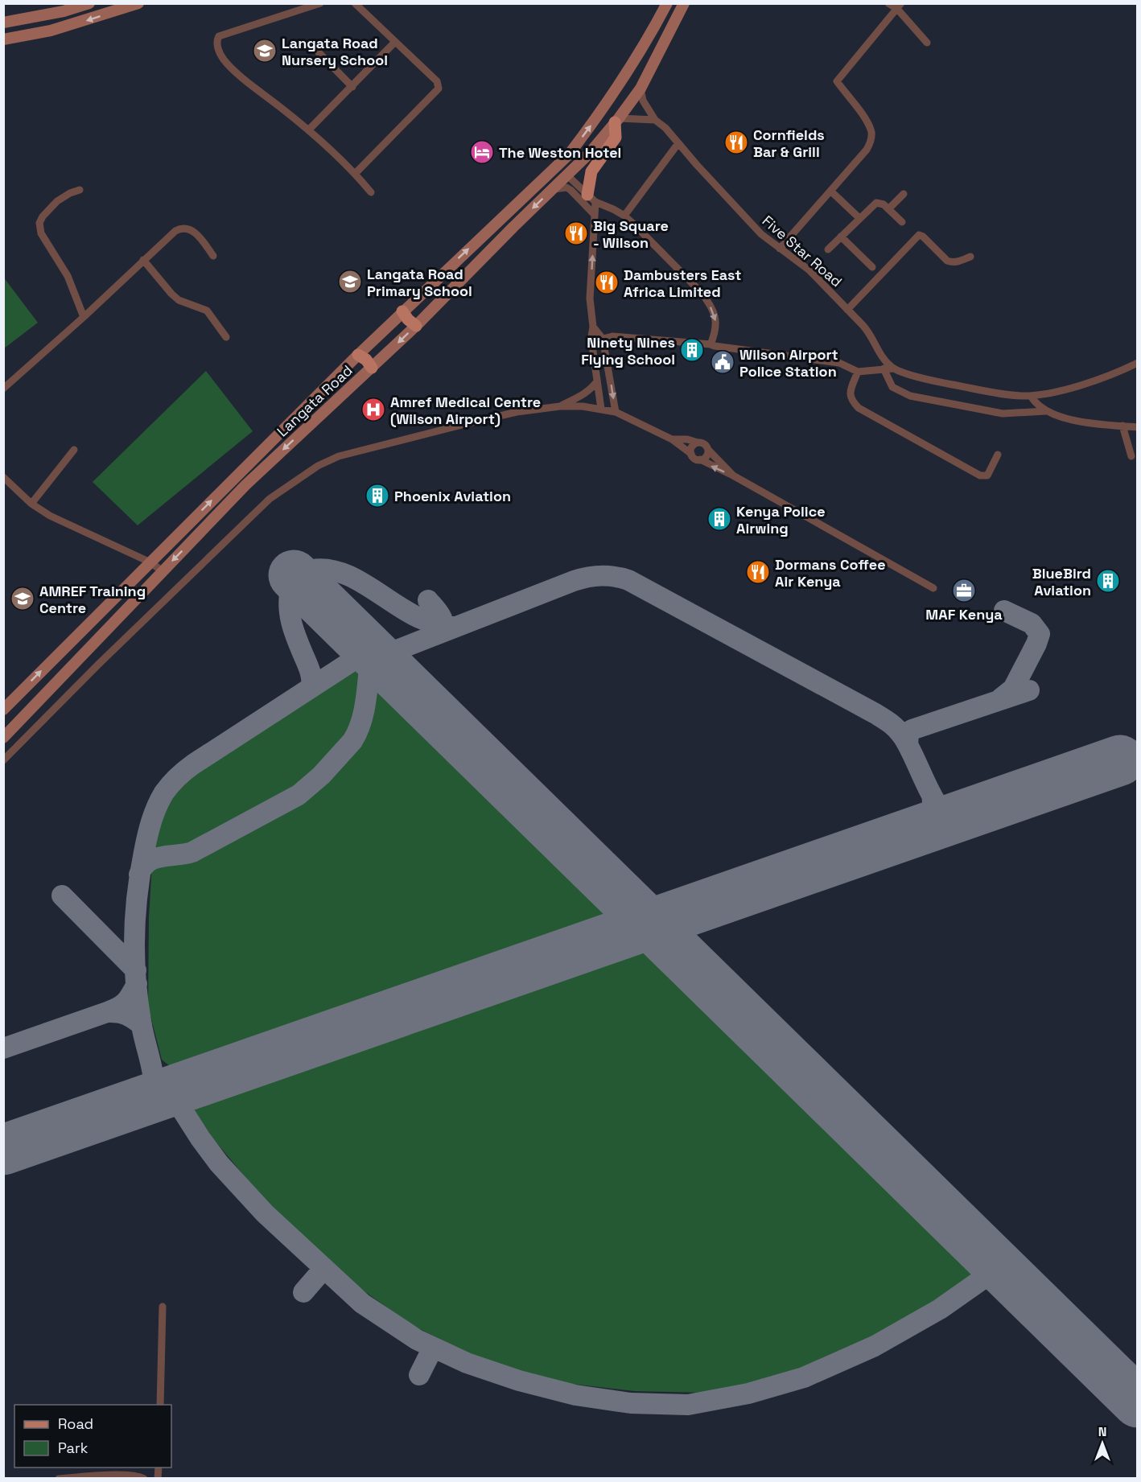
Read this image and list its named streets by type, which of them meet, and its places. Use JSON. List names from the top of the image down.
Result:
{
  "streets": {
    "main road": ["Langata Road"],
    "street": ["Five Star Road"]
  },
  "crossings": [
    ["Five Star Road", "Langata Road"]
  ],
  "places": {
    "school or university": ["Langata Road Nursery School", "Langata Road Primary School", "AMREF Training Centre"],
    "restaurant": [
      "Cornfields Bar & Grill",
      "Big Square - Wilson",
      "Dambusters East Africa Limited",
      "Dormans Coffee Air Kenya"
    ],
    "hotel": ["The Weston Hotel"],
    "building": [
      "Ninety Nines Flying School",
      "Phoenix Aviation",
      "Kenya Police Airwing",
      "BlueBird Aviation"
    ],
    "public building": ["Wilson Airport Police Station"],
    "hospital": ["Amref Medical Centre (Wilson Airport)"],
    "office": ["MAF Kenya"]
  },
  "legend": ["Road", "Park"],
  "north": "top"
}
